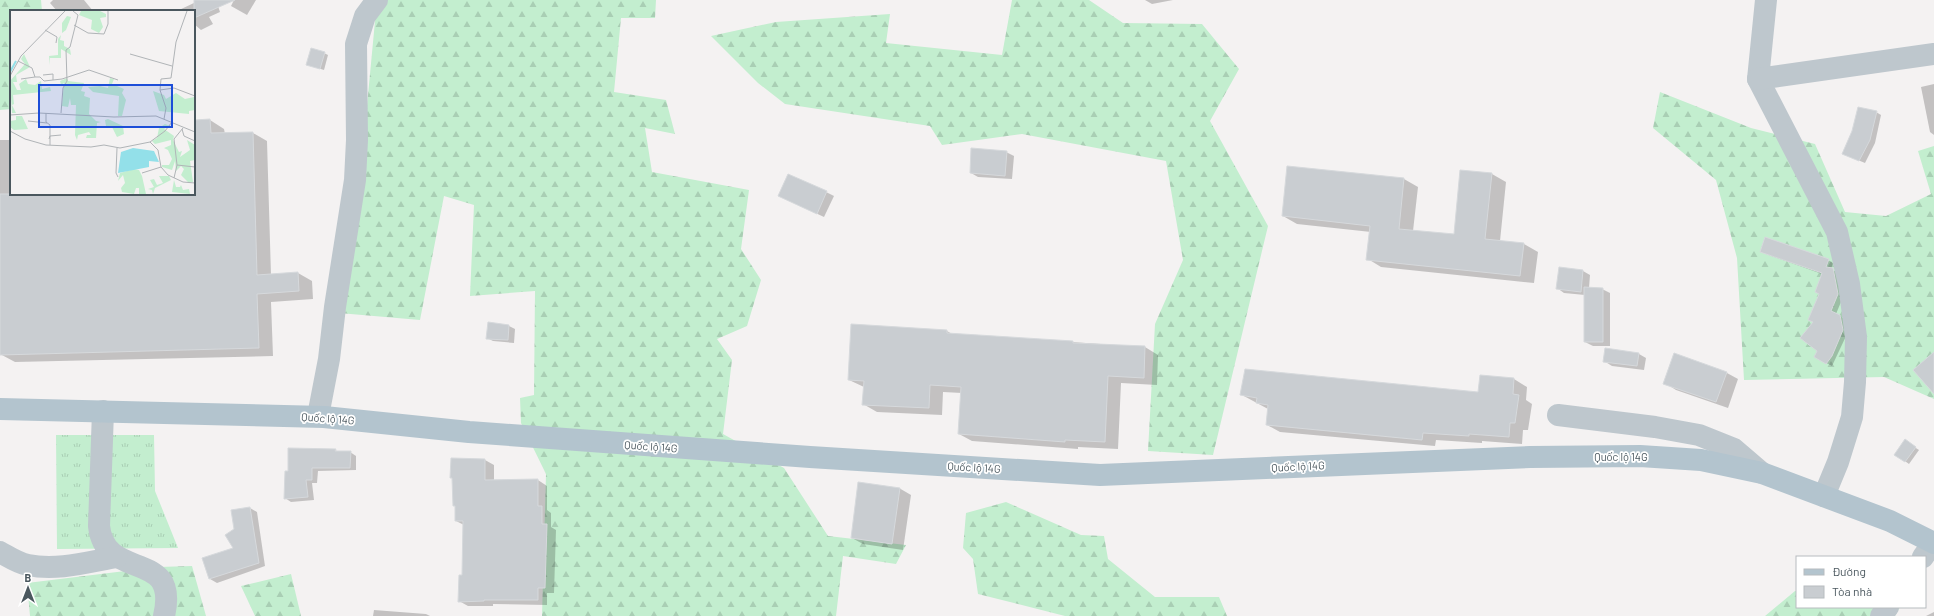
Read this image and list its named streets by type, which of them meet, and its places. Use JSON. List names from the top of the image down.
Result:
{
  "streets": {
    "main road": ["Quốc lộ 14G"]
  },
  "legend": ["Đường", "Tòa nhà"],
  "north": "top"
}
